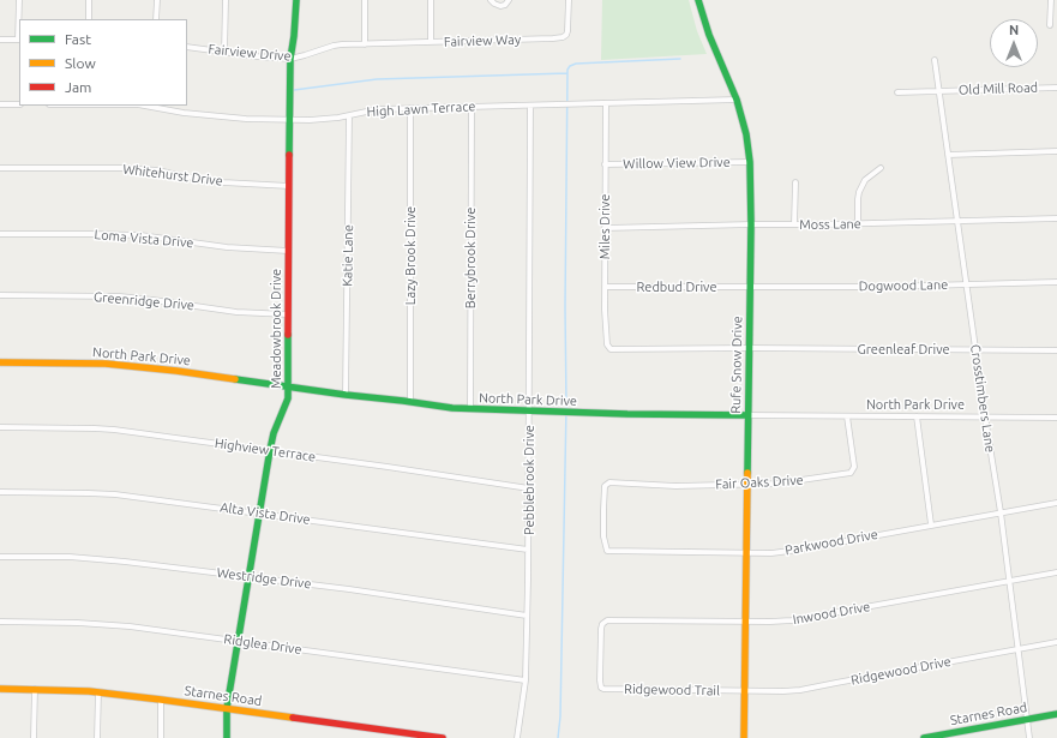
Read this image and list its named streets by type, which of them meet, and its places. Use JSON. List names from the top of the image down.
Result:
{
  "streets": {
    "street": [
      "Fairview Way",
      "Fairview Drive",
      "Old Mill Road",
      "High Lawn Terrace",
      "Willow View Drive",
      "Whitehurst Drive",
      "Moss Lane",
      "Miles Drive",
      "Loma Vista Drive",
      "Katie Lane",
      "Lazy Brook Drive",
      "Berrybrook Drive",
      "Dogwood Lane",
      "Redbud Drive",
      "Greenridge Drive",
      "Meadowbrook Drive",
      "Greenleaf Drive",
      "North Park Drive",
      "Rufe Snow Drive",
      "Crosstimbers Lane",
      "Highview Terrace",
      "Pebblebrook Drive",
      "Fair Oaks Drive",
      "Alta Vista Drive",
      "Parkwood Drive",
      "Westridge Drive",
      "Inwood Drive",
      "Ridglea Drive",
      "Ridgewood Drive",
      "Ridgewood Trail",
      "Starnes Road"
    ]
  },
  "crossings": [
    ["Fairview Way", "Fairview Drive"],
    ["Fairview Drive", "Meadowbrook Drive"],
    ["Old Mill Road", "Crosstimbers Lane"],
    ["High Lawn Terrace", "Miles Drive"],
    ["High Lawn Terrace", "Katie Lane"],
    ["High Lawn Terrace", "Lazy Brook Drive"],
    ["High Lawn Terrace", "Berrybrook Drive"],
    ["High Lawn Terrace", "Meadowbrook Drive"],
    ["High Lawn Terrace", "Rufe Snow Drive"],
    ["High Lawn Terrace", "Pebblebrook Drive"],
    ["Willow View Drive", "Miles Drive"],
    ["Willow View Drive", "Rufe Snow Drive"],
    ["Whitehurst Drive", "Meadowbrook Drive"],
    ["Moss Lane", "Miles Drive"],
    ["Moss Lane", "Rufe Snow Drive"],
    ["Moss Lane", "Crosstimbers Lane"],
    ["Miles Drive", "Redbud Drive"],
    ["Miles Drive", "Greenleaf Drive"],
    ["Loma Vista Drive", "Meadowbrook Drive"],
    ["Katie Lane", "North Park Drive"],
    ["Lazy Brook Drive", "North Park Drive"],
    ["Berrybrook Drive", "North Park Drive"],
    ["Dogwood Lane", "Redbud Drive"],
    ["Dogwood Lane", "Rufe Snow Drive"],
    ["Dogwood Lane", "Crosstimbers Lane"],
    ["Redbud Drive", "Rufe Snow Drive"],
    ["Greenridge Drive", "Meadowbrook Drive"],
    ["Meadowbrook Drive", "North Park Drive"],
    ["Meadowbrook Drive", "Highview Terrace"],
    ["Meadowbrook Drive", "Alta Vista Drive"],
    ["Meadowbrook Drive", "Westridge Drive"],
    ["Meadowbrook Drive", "Ridglea Drive"],
    ["Meadowbrook Drive", "Starnes Road"],
    ["Greenleaf Drive", "Rufe Snow Drive"],
    ["Greenleaf Drive", "Crosstimbers Lane"],
    ["North Park Drive", "Rufe Snow Drive"],
    ["North Park Drive", "Crosstimbers Lane"],
    ["North Park Drive", "Pebblebrook Drive"],
    ["North Park Drive", "Fair Oaks Drive"],
    ["Rufe Snow Drive", "Fair Oaks Drive"],
    ["Rufe Snow Drive", "Parkwood Drive"],
    ["Rufe Snow Drive", "Inwood Drive"],
    ["Rufe Snow Drive", "Ridgewood Drive"],
    ["Rufe Snow Drive", "Ridgewood Trail"],
    ["Crosstimbers Lane", "Parkwood Drive"],
    ["Crosstimbers Lane", "Inwood Drive"],
    ["Crosstimbers Lane", "Ridgewood Drive"],
    ["Crosstimbers Lane", "Starnes Road"],
    ["Highview Terrace", "Pebblebrook Drive"],
    ["Pebblebrook Drive", "Alta Vista Drive"],
    ["Pebblebrook Drive", "Westridge Drive"],
    ["Pebblebrook Drive", "Ridglea Drive"],
    ["Fair Oaks Drive", "Parkwood Drive"],
    ["Inwood Drive", "Ridgewood Trail"],
    ["Ridgewood Drive", "Ridgewood Trail"]
  ],
  "legend": ["Fast", "Slow", "Jam"],
  "north": "top"
}
